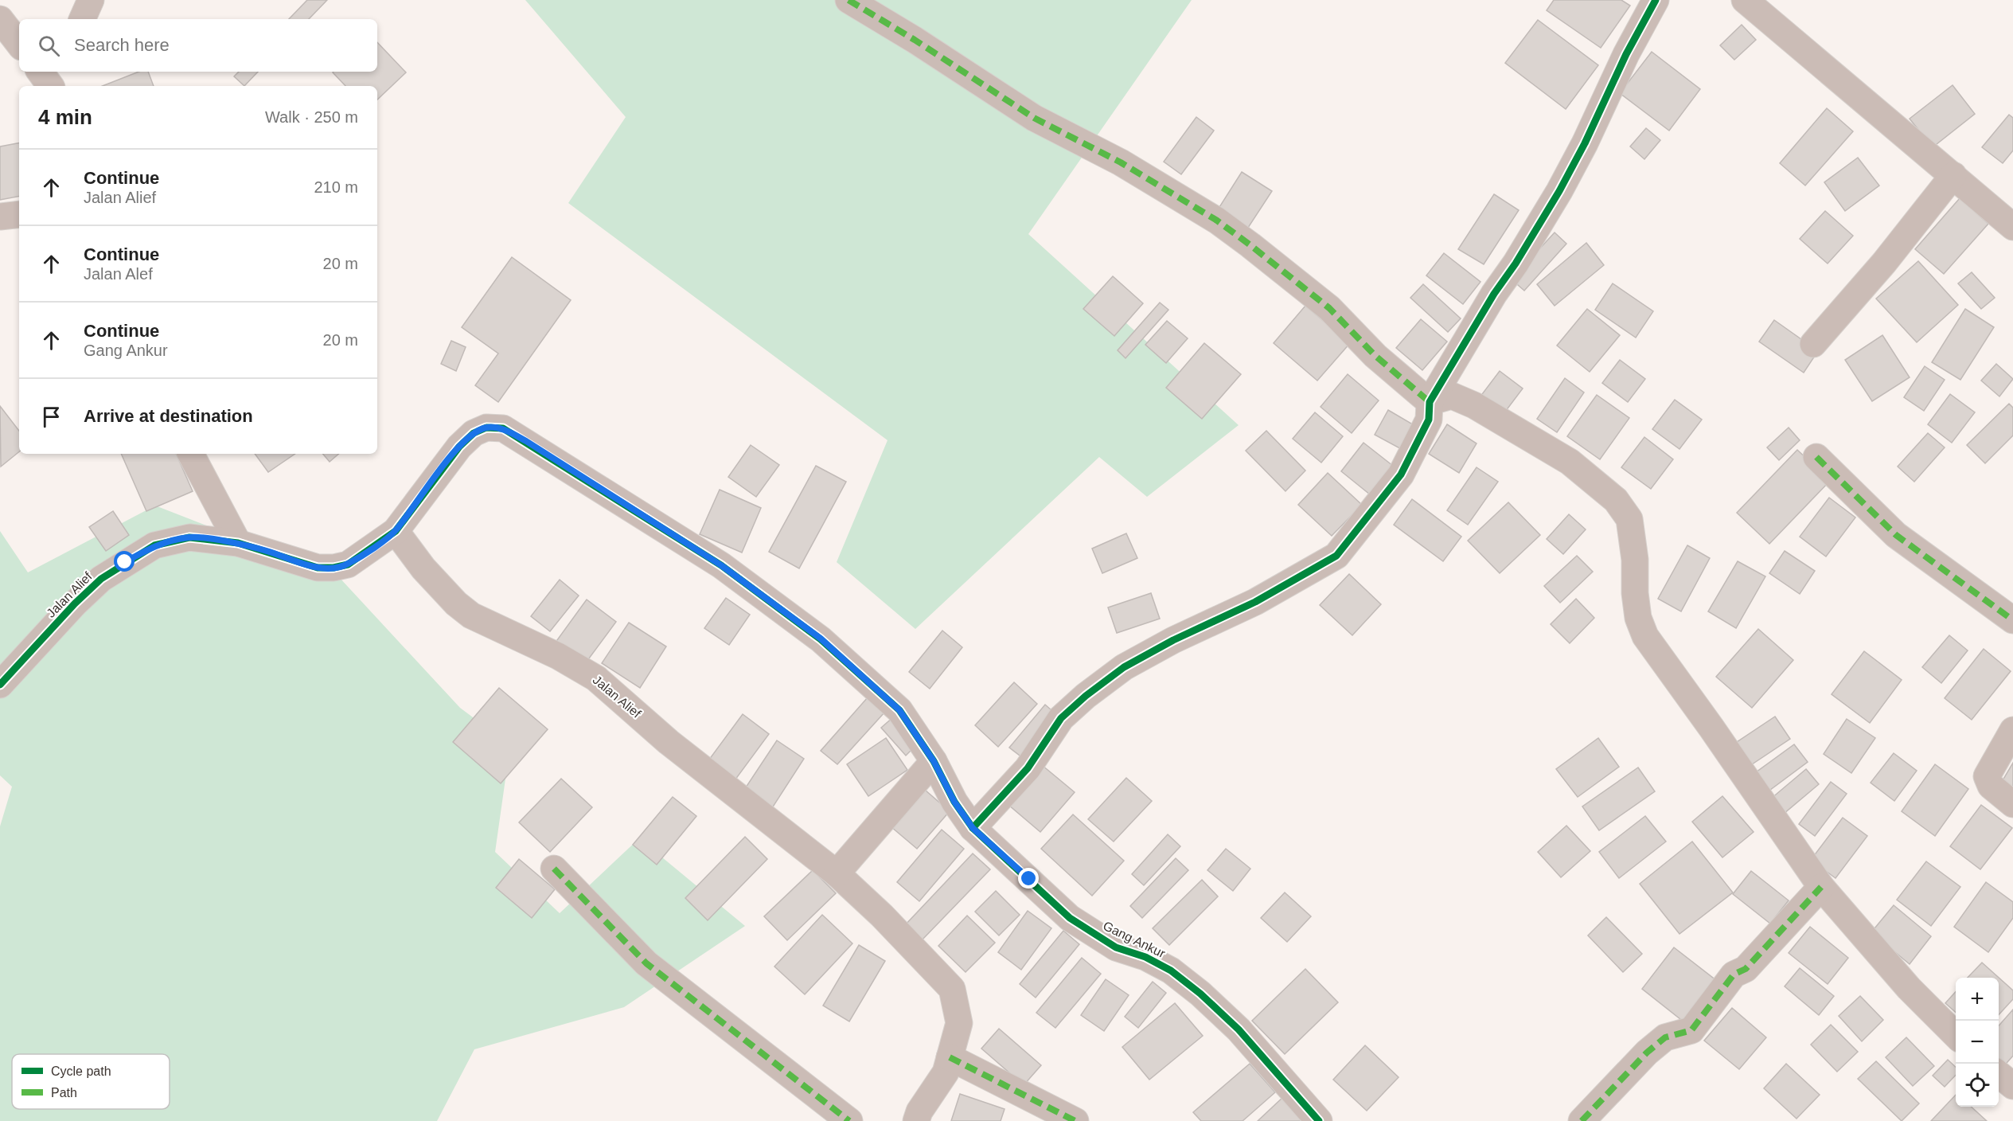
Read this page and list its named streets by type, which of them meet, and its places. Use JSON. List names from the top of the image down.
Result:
{
  "streets": {
    "street": ["Jalan Alief", "Gang Ankur"]
  },
  "crossings": [
    ["Jalan Alief", "Gang Ankur"]
  ],
  "legend": ["Cycle path", "Path"],
  "page": {
    "search": "Search here",
    "heading": ["4 min", "Walk · 250 m"],
    "list": [
      ["Continue", "Jalan Alief", "210 m"],
      ["Continue", "Jalan Alef", "20 m"],
      ["Continue", "Gang Ankur", "20 m"],
      "Arrive at destination"
    ],
    "map_buttons": ["+", "−"]
  }
}
